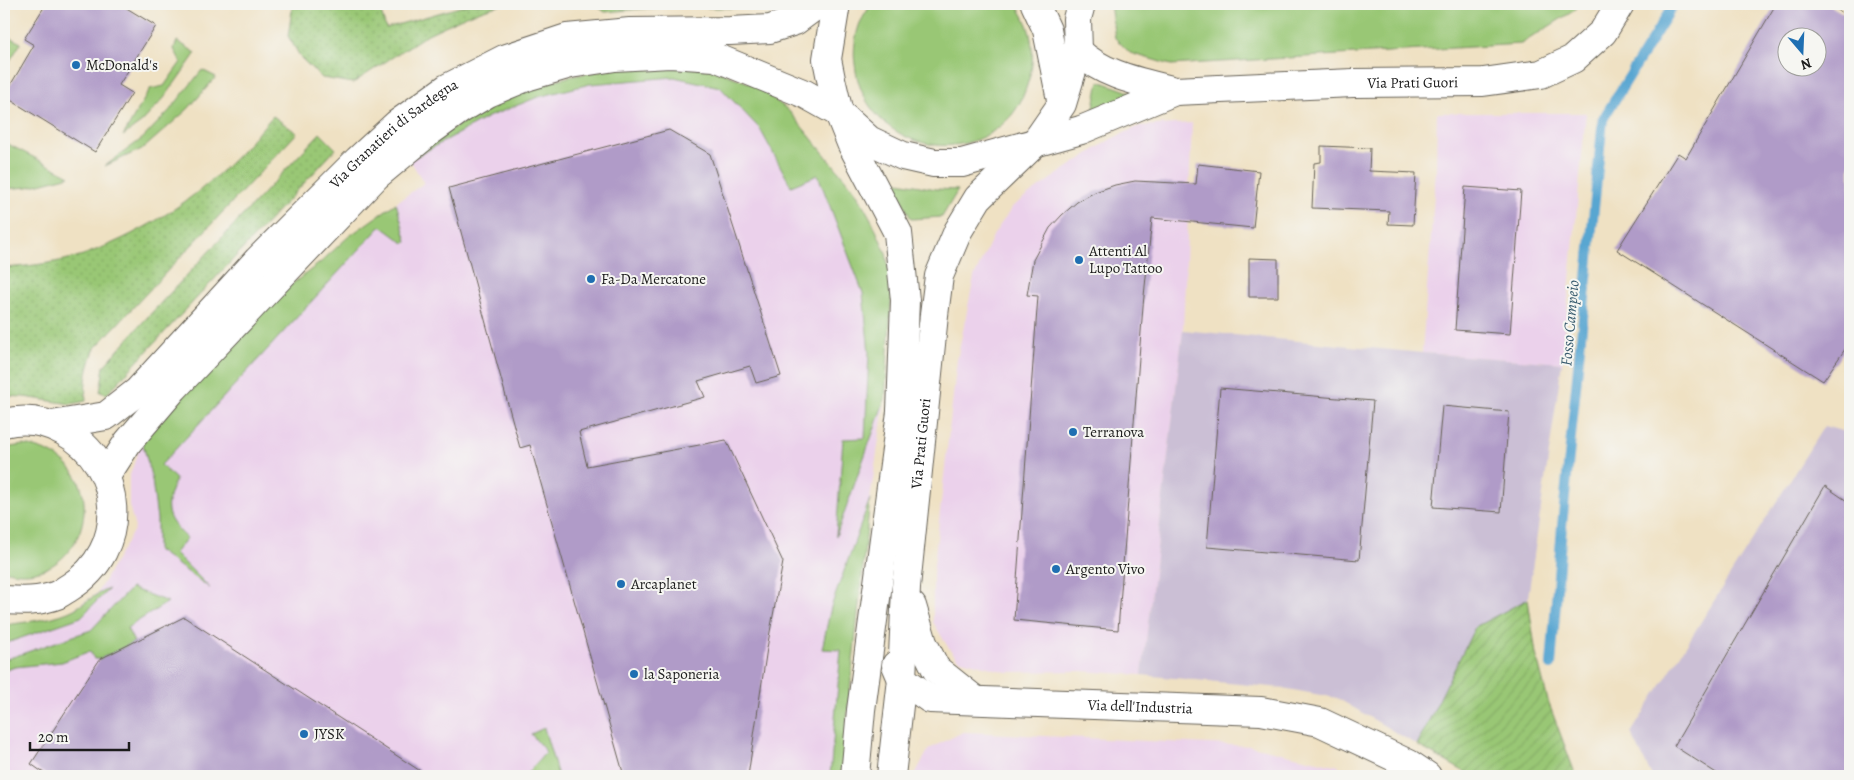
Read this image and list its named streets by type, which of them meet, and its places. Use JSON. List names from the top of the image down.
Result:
{
  "streets": {
    "street": ["Via Prati Guori", "Via Granatieri di Sardegna", "Via dell'Industria"]
  },
  "crossings": [
    ["Via Prati Guori", "Via dell'Industria"]
  ],
  "water": ["Fosso Campeio"],
  "places": [
    "McDonald's",
    "Attenti Al Lupo Tattoo",
    "Fa-Da Mercatone",
    "Terranova",
    "Argento Vivo",
    "Arcaplanet",
    "la Saponeria",
    "JYSK"
  ],
  "scale_bar": "20 m",
  "north": "bottom"
}
